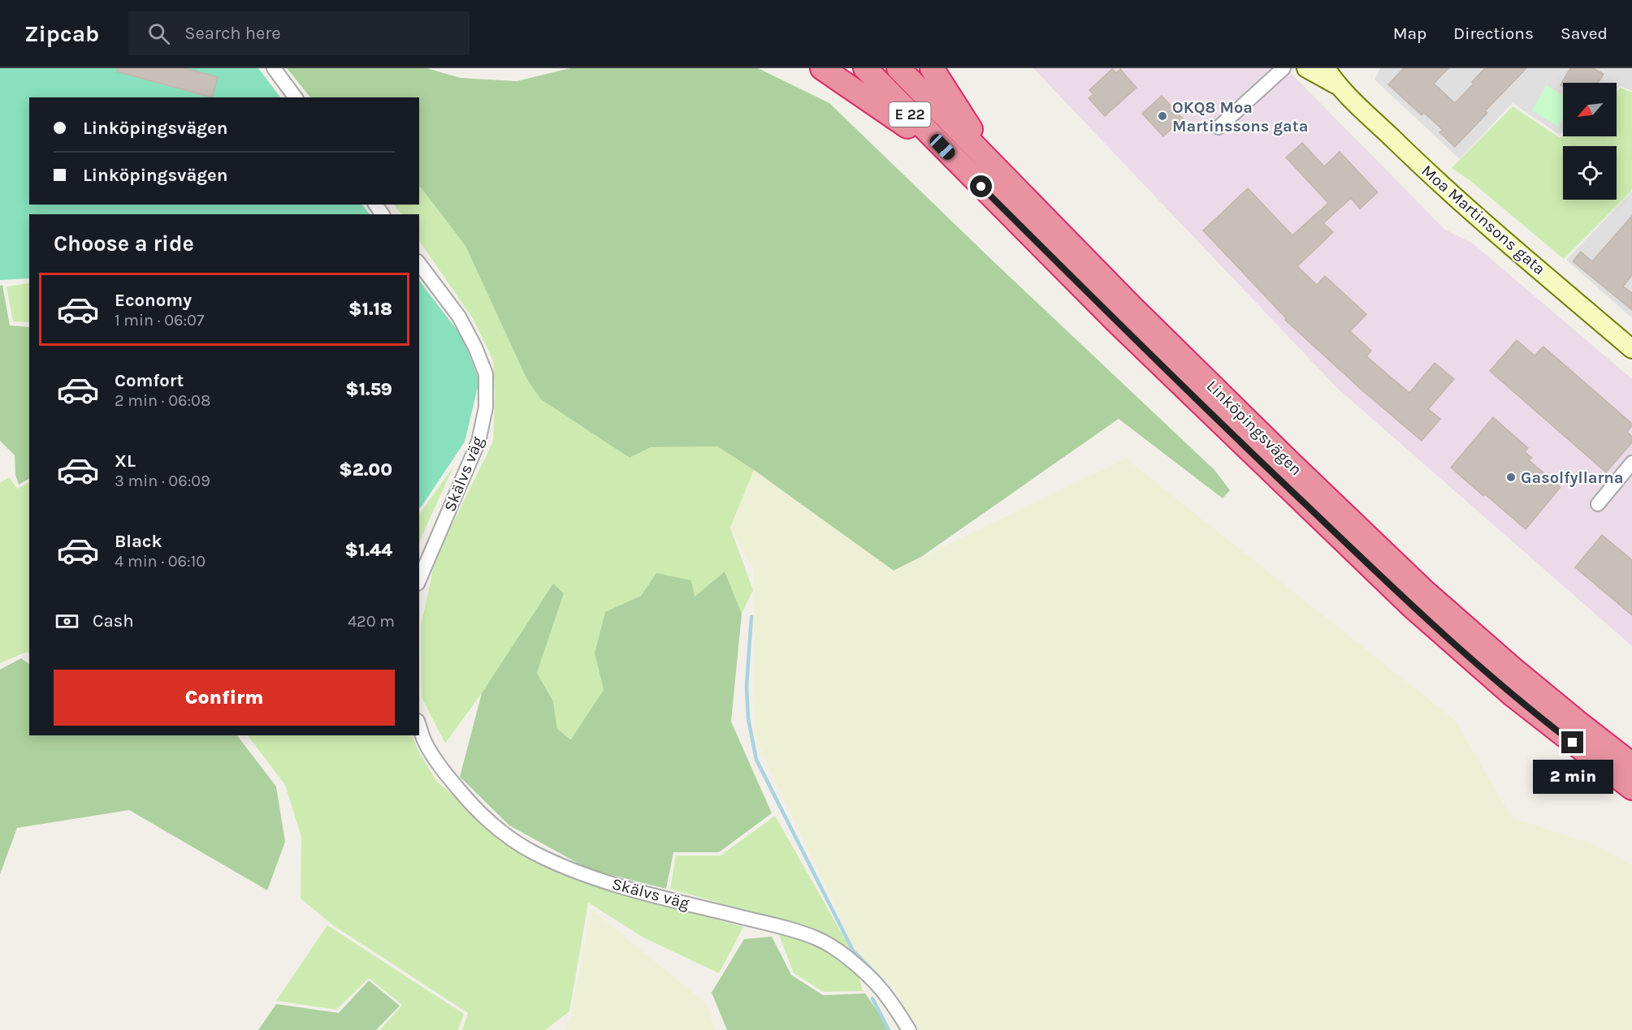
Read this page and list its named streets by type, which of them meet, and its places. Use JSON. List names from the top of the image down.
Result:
{
  "streets": {
    "highway": ["E 22", "Linköpingsvägen"],
    "street": ["Moa Martinsons gata", "Skälvs väg"]
  },
  "places": ["OKQ8 Moa Martinssons gata", "Gasolfyllarna"],
  "north": "bottom left",
  "page": {
    "header": "Zipcab",
    "search": "Search here",
    "nav": ["Map", "Directions", "Saved"],
    "banner": ["Linköpingsvägen", "Linköpingsvägen"],
    "heading": "Choose a ride",
    "list": [
      {
        "name": "Economy",
        "note": "1 min · 06:07",
        "value": "$1.18"
      },
      {
        "name": "Comfort",
        "note": "2 min · 06:08",
        "value": "$1.59"
      },
      {
        "name": "XL",
        "note": "3 min · 06:09",
        "value": "$2.00"
      },
      {
        "name": "Black",
        "note": "4 min · 06:10",
        "value": "$1.44"
      }
    ],
    "pay": ["Cash", "420 m"],
    "buttons": "Confirm",
    "bubble": "2 min"
  }
}
